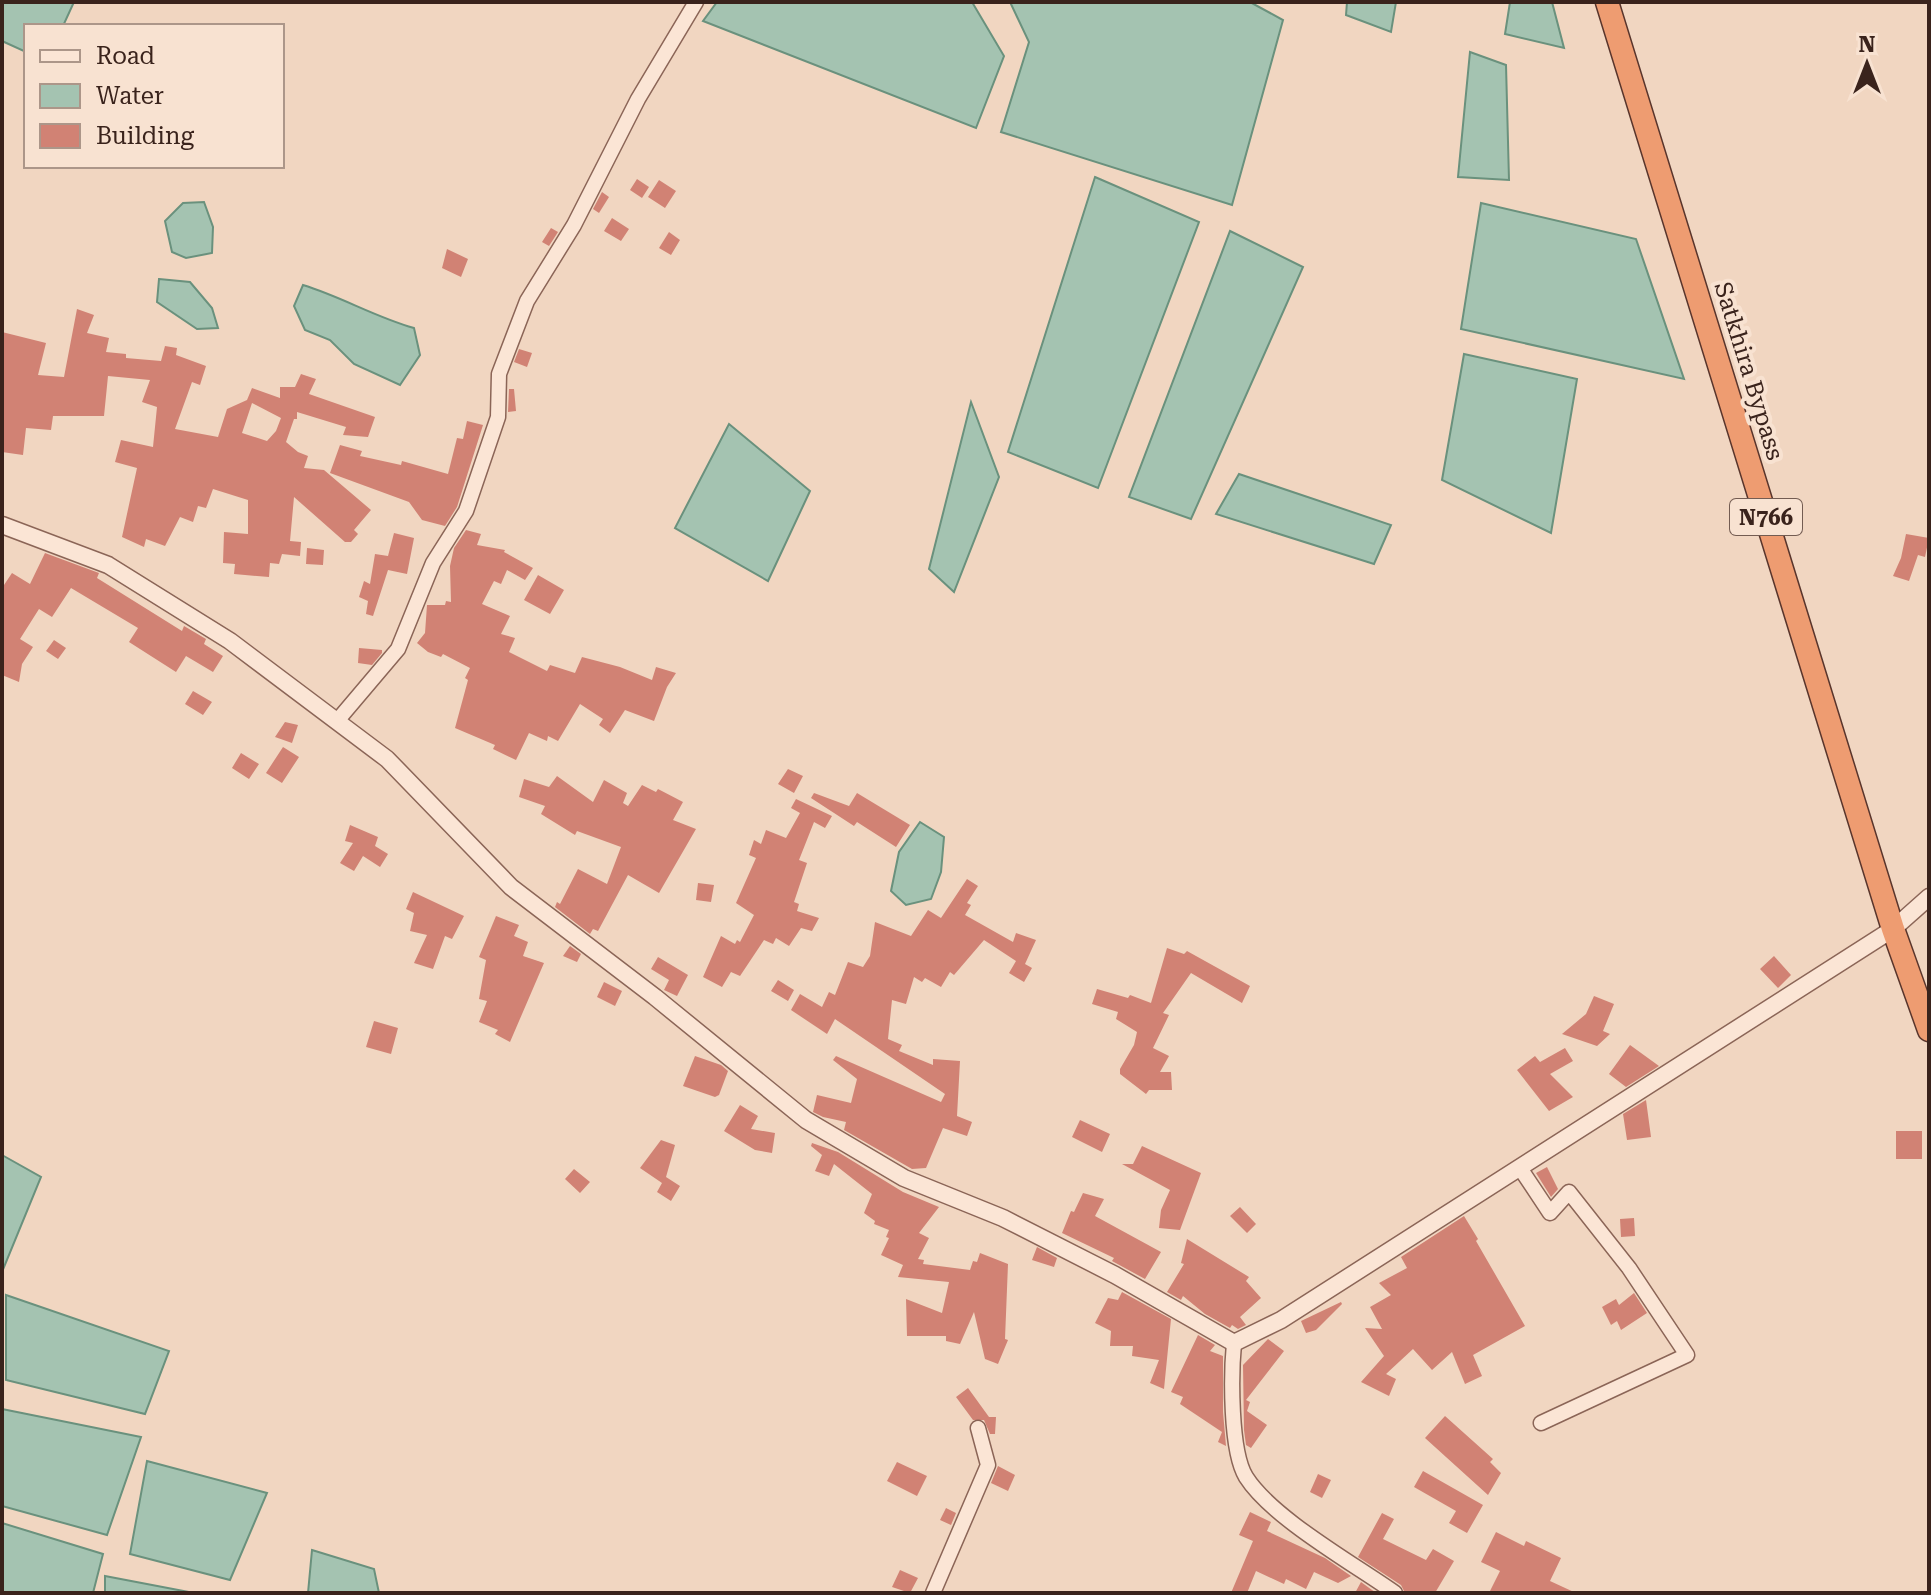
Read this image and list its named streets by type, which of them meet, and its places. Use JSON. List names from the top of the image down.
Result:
{
  "streets": {
    "highway": ["Satkhira Bypass", "N766"]
  },
  "legend": ["Road", "Water", "Building"],
  "north": "top"
}
